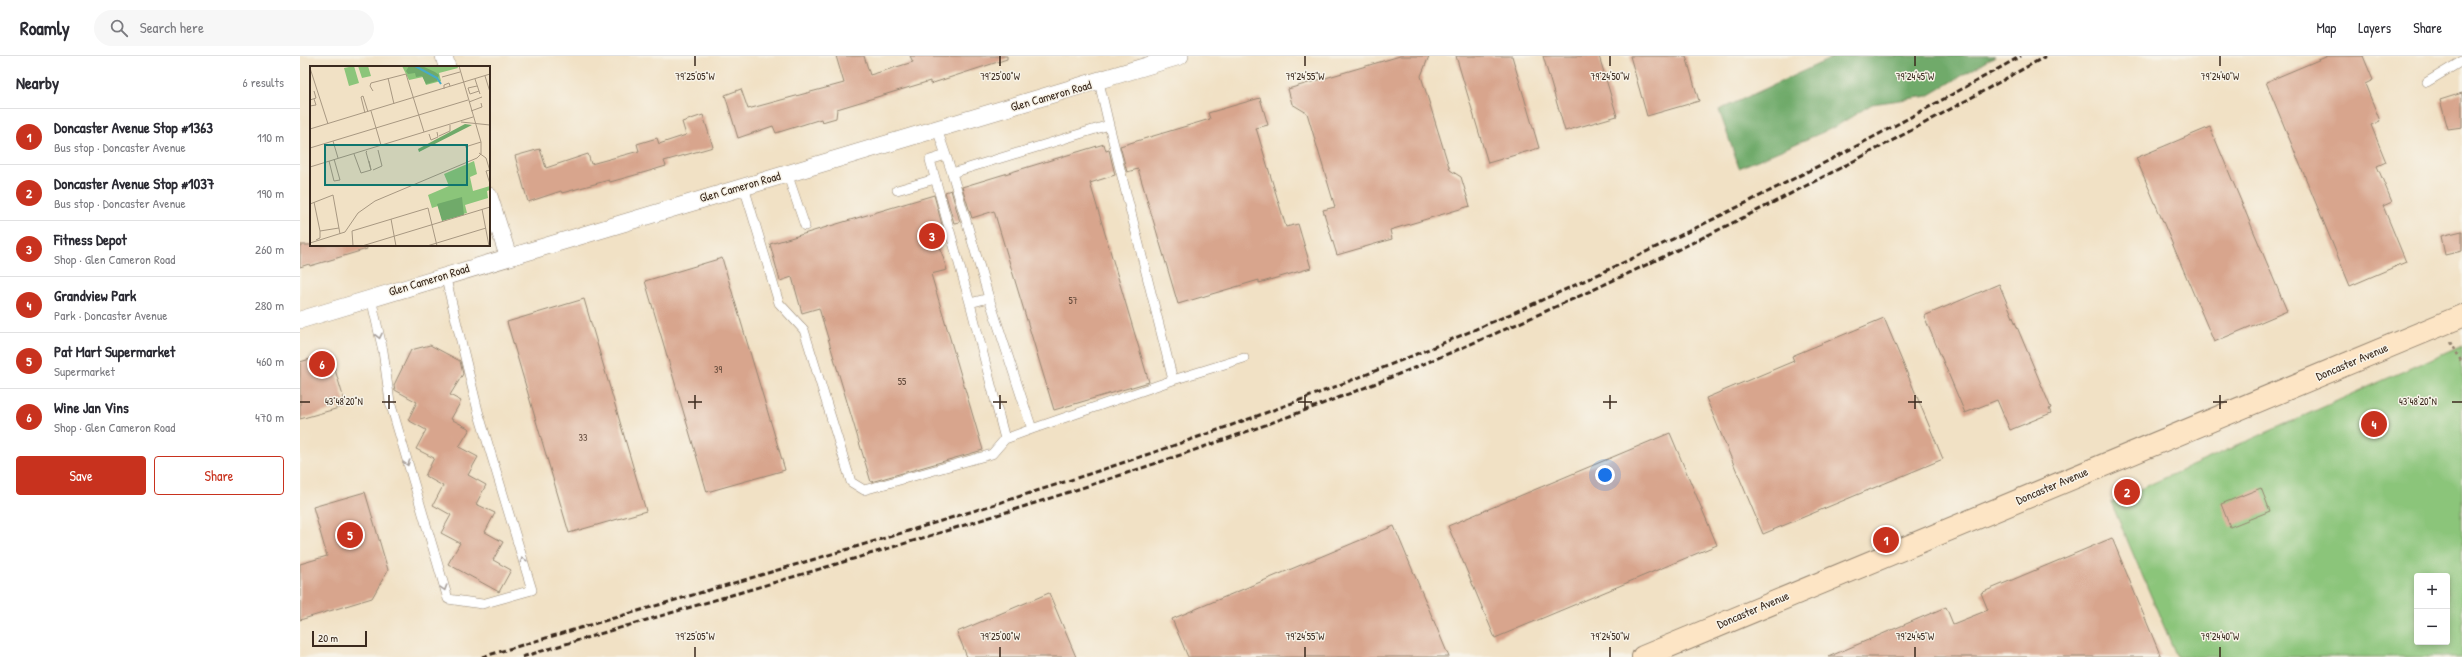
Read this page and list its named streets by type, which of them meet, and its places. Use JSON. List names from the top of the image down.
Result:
{
  "streets": {
    "street": ["Glen Cameron Road", "Doncaster Avenue"]
  },
  "house_numbers": [
    "57",
    "39",
    "55",
    "33"
  ],
  "scale_bar": "20 m",
  "page": {
    "header": "Roamly",
    "search": "Search here",
    "nav": ["Map", "Layers", "Share"],
    "heading": ["Nearby", "6 results"],
    "list": [
      {
        "mark": "1",
        "name": "Doncaster Avenue Stop #1363",
        "note": "Bus stop · Doncaster Avenue",
        "value": "110 m"
      },
      {
        "mark": "2",
        "name": "Doncaster Avenue Stop #1037",
        "note": "Bus stop · Doncaster Avenue",
        "value": "190 m"
      },
      {
        "mark": "3",
        "name": "Fitness Depot",
        "note": "Shop · Glen Cameron Road",
        "value": "260 m"
      },
      {
        "mark": "4",
        "name": "Grandview Park",
        "note": "Park · Doncaster Avenue",
        "value": "280 m"
      },
      {
        "mark": "5",
        "name": "Pat Mart Supermarket",
        "note": "Supermarket",
        "value": "460 m"
      },
      {
        "mark": "6",
        "name": "Wine Jan Vins",
        "note": "Shop · Glen Cameron Road",
        "value": "470 m"
      }
    ],
    "pins": [
      "3",
      "6",
      "4",
      "2",
      "5",
      "1"
    ],
    "buttons": ["Save", "Share"],
    "map_buttons": ["+", "−"],
    "scale": "20 m"
  },
  "coordinates": [
    "79°25'05\"W",
    "79°25'00\"W",
    "79°24'55\"W",
    "79°24'50\"W",
    "79°24'45\"W",
    "79°24'40\"W",
    "43°48'20\"N"
  ]
}
